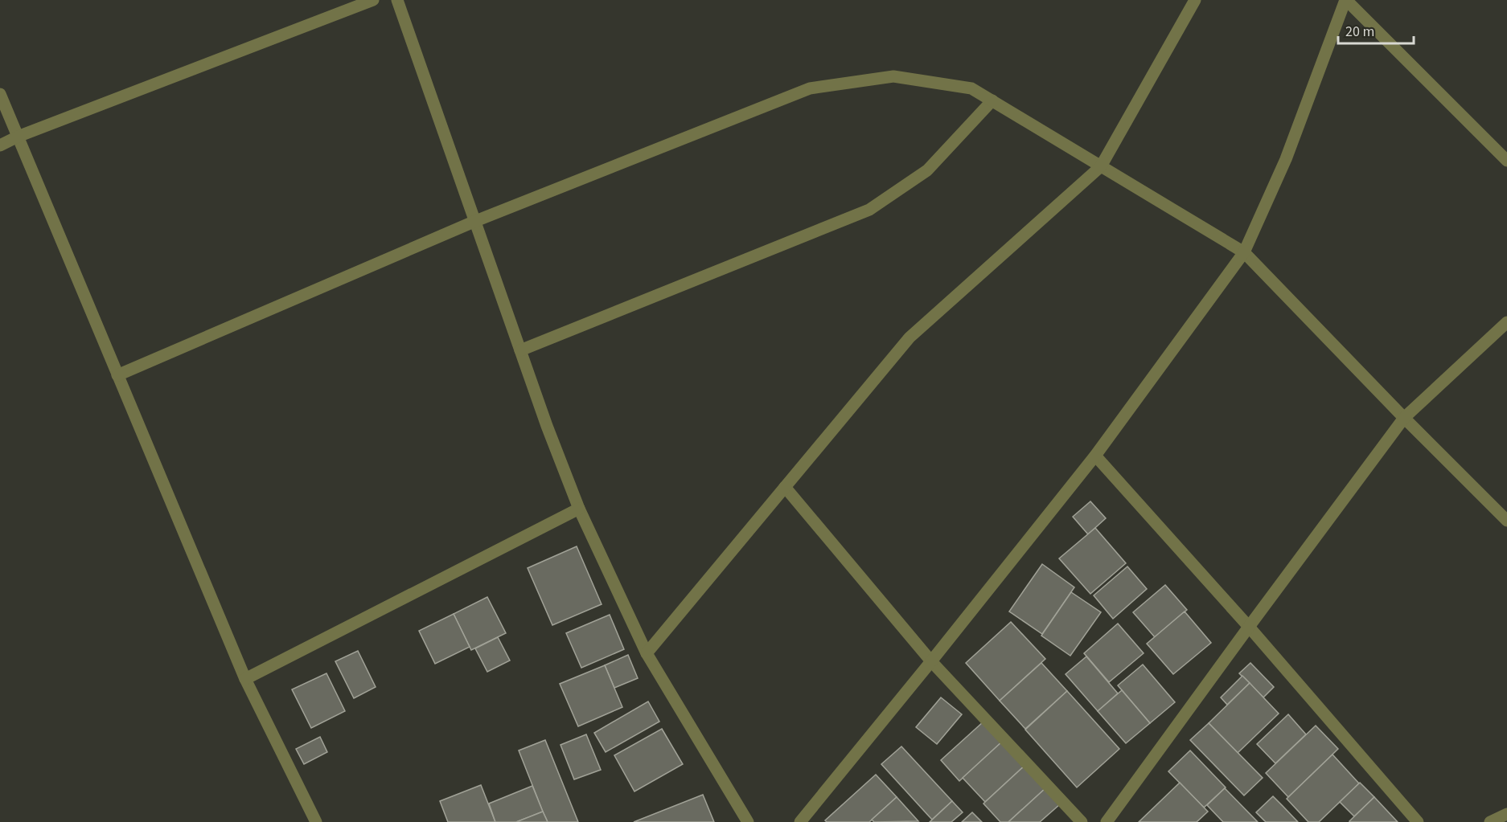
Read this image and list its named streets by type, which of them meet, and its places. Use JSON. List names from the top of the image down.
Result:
{
  "scale_bar": "20 m"
}
